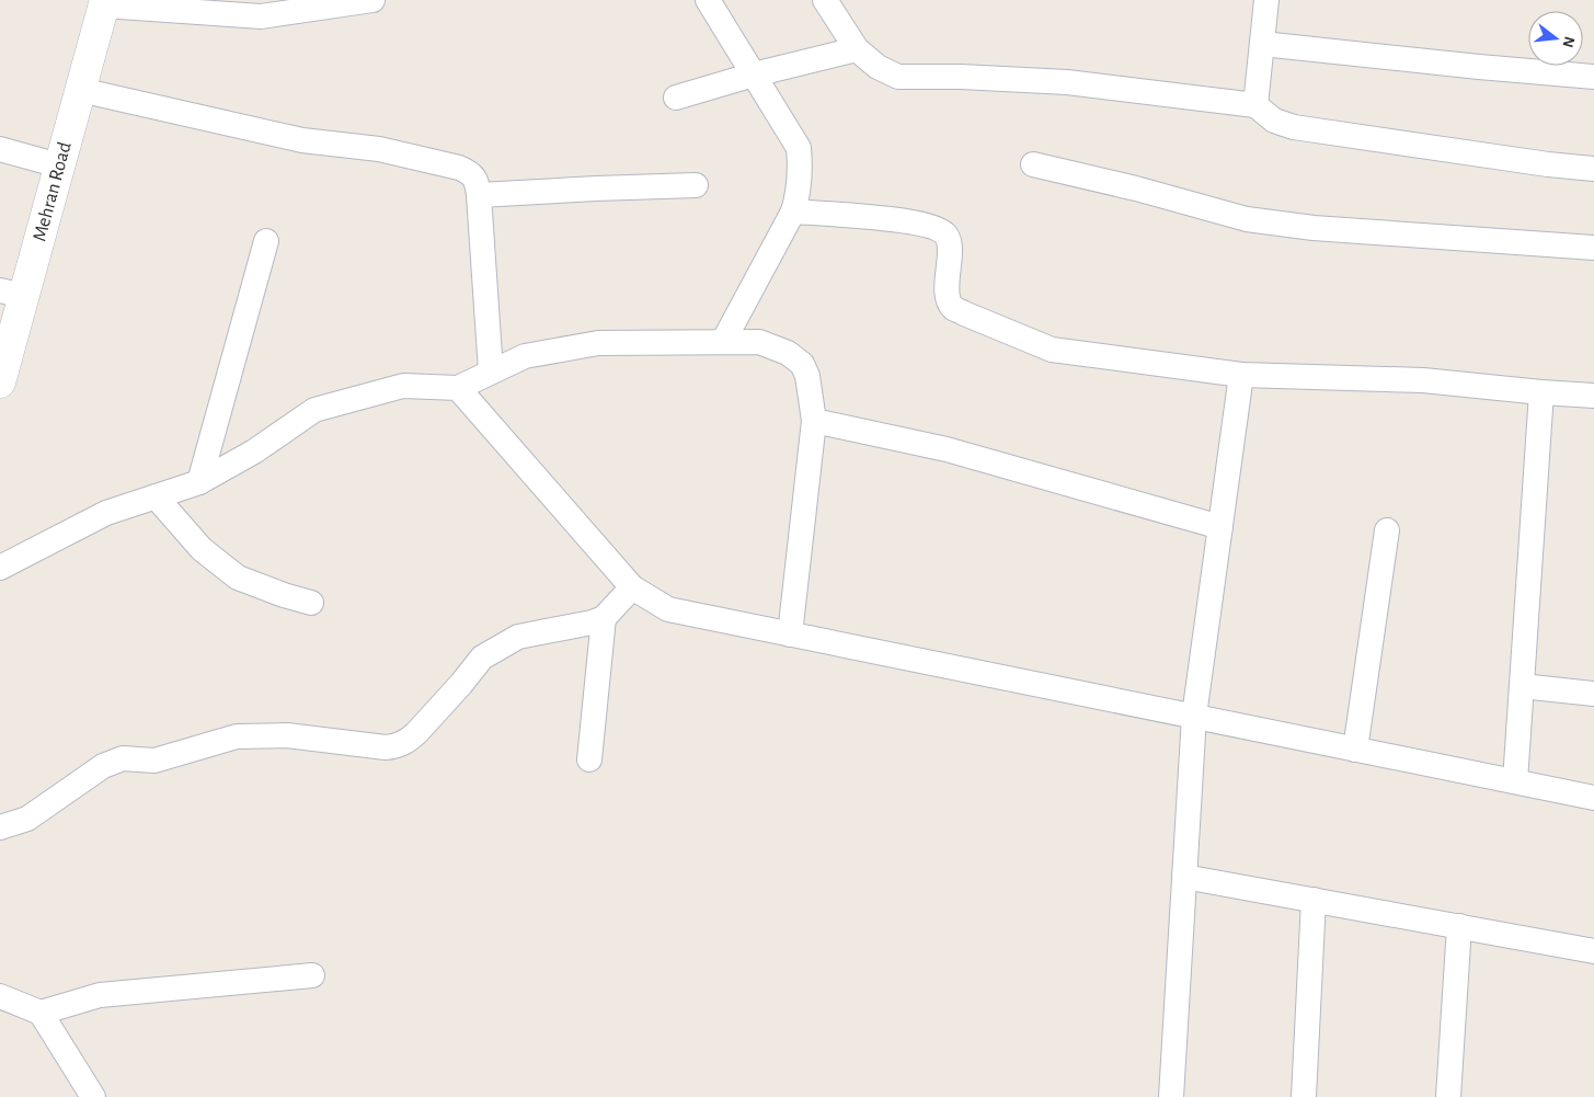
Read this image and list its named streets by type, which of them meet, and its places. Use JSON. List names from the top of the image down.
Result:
{
  "streets": {
    "street": ["Mehran Road"]
  },
  "north": "right"
}
